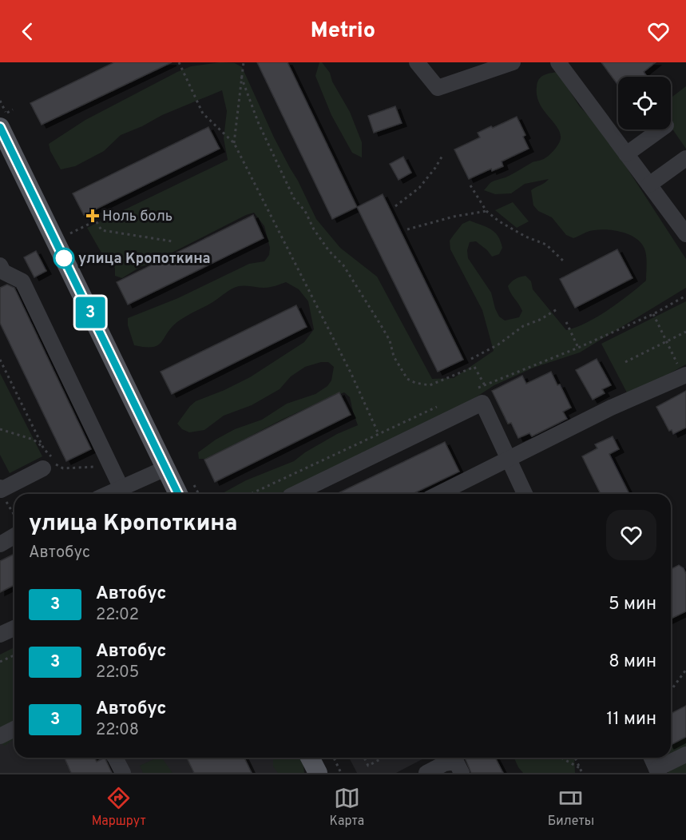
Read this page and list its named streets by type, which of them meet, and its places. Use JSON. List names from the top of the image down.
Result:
{
  "places": {
    "health": ["Ноль боль"],
    "other": ["улица Кропоткина"]
  },
  "lines": ["bus line 3"],
  "page": {
    "header": "Metrio",
    "on_map": "3",
    "heading": ["улица Кропоткина", "Автобус"],
    "list": [
      {
        "mark": "3",
        "name": "Автобус",
        "note": "22:02",
        "value": "5 мин"
      },
      {
        "mark": "3",
        "name": "Автобус",
        "note": "22:05",
        "value": "8 мин"
      },
      {
        "mark": "3",
        "name": "Автобус",
        "note": "22:08",
        "value": "11 мин"
      }
    ],
    "tabs": ["Маршрут", "Карта", "Билеты"]
  }
}
